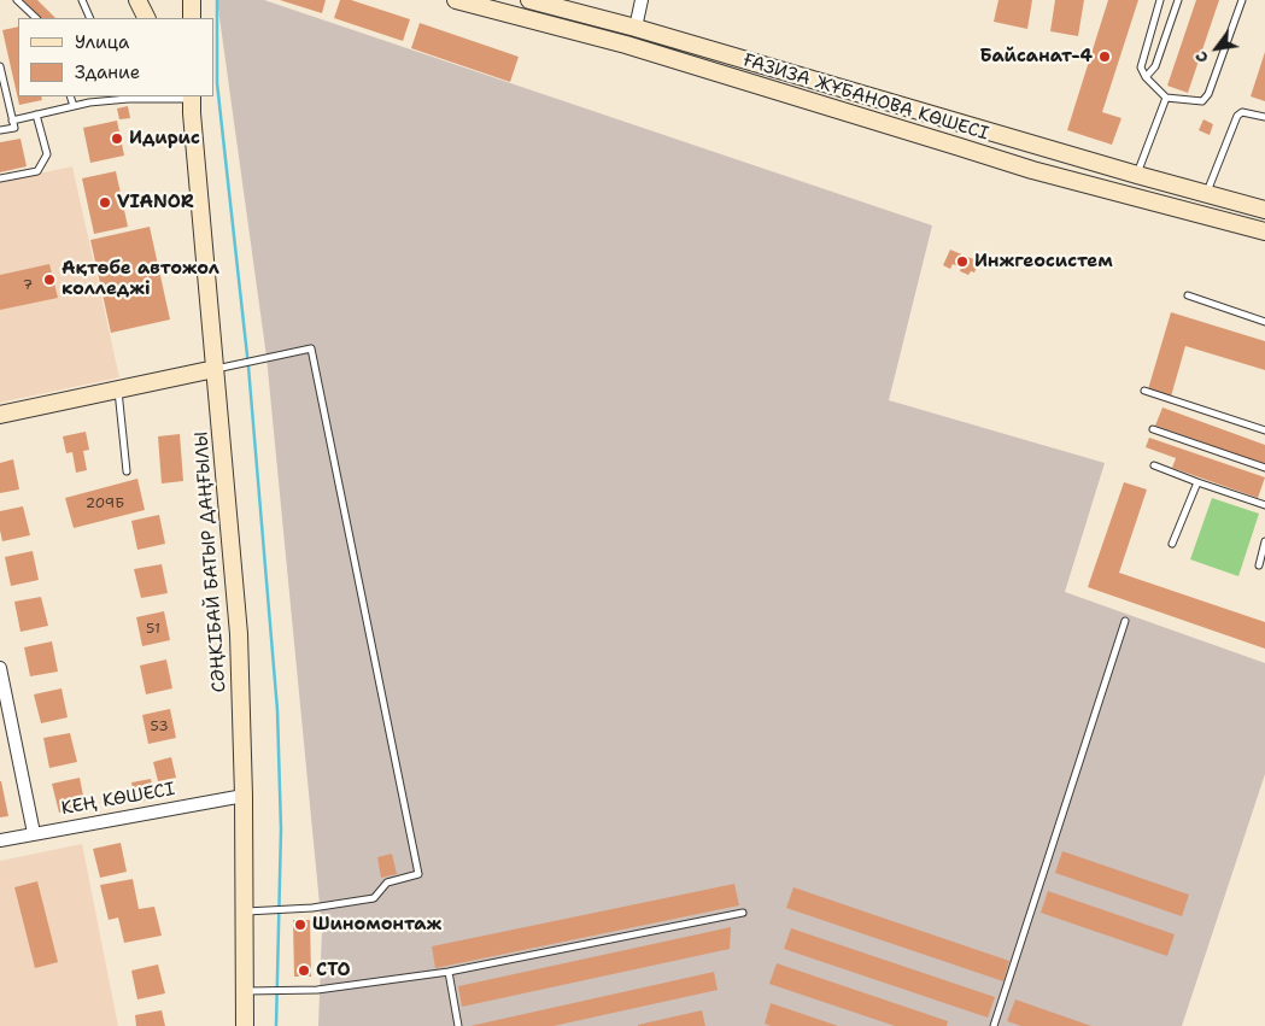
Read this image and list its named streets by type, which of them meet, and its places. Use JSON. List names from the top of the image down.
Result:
{
  "streets": {
    "street": ["ҒАЗИЗА ЖҰБАНОВА КӨШЕСІ", "СӘҢКІБАЙ БАТЫР ДАҢҒЫЛЫ", "КЕҢ КӨШЕСІ"]
  },
  "crossings": [
    ["СӘҢКІБАЙ БАТЫР ДАҢҒЫЛЫ", "КЕҢ КӨШЕСІ"]
  ],
  "places": [
    "Байсанат-4",
    "Идирис",
    "VIANOR",
    "Инжгеосистем",
    "Ақтөбе автожол колледжі",
    "Шиномонтаж",
    "СТО"
  ],
  "house_numbers": [
    "7",
    "209Б",
    "51",
    "53"
  ],
  "legend": ["Улица", "Здание"],
  "north": "bottom left"
}
